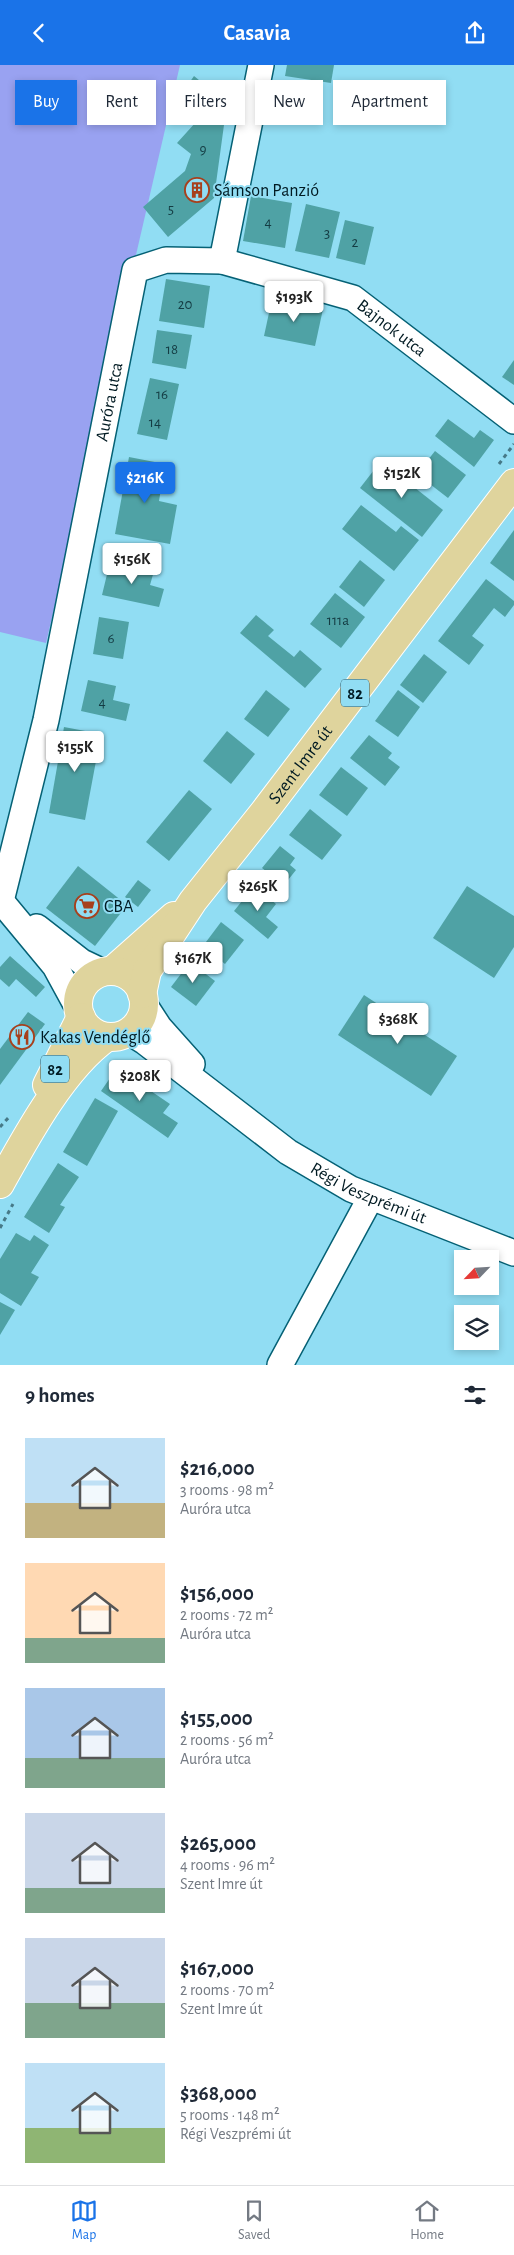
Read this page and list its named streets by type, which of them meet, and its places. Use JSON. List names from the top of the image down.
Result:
{
  "streets": {
    "main road": ["82", "Szent Imre út"],
    "street": ["Bajnok utca", "Auróra utca", "Régi Veszprémi út"]
  },
  "crossings": [
    ["Bajnok utca", "Auróra utca"],
    ["82", "Szent Imre út"],
    ["82", "Régi Veszprémi út"],
    ["Szent Imre út", "Régi Veszprémi út"]
  ],
  "places": {
    "building": ["Sámson Panzió"],
    "supermarket": ["CBA"],
    "restaurant": ["Kakas Vendéglő"]
  },
  "house_numbers": [
    "9",
    "5",
    "4",
    "3",
    "2",
    "20",
    "18",
    "16",
    "14",
    "111a",
    "6",
    "4"
  ],
  "north": "bottom left",
  "page": {
    "header": "Casavia",
    "chip": [
      "Buy",
      "Rent",
      "Filters",
      "New",
      "Apartment"
    ],
    "price": [
      "$193K",
      "$152K",
      "$216K",
      "$156K",
      "$155K",
      "$265K",
      "$167K",
      "$368K",
      "$208K"
    ],
    "heading": "9 homes",
    "list": [
      {
        "name": "$216,000",
        "note": "3 rooms · 98 m² · Auróra utca"
      },
      {
        "name": "$156,000",
        "note": "2 rooms · 72 m² · Auróra utca"
      },
      {
        "name": "$155,000",
        "note": "2 rooms · 56 m² · Auróra utca"
      },
      {
        "name": "$265,000",
        "note": "4 rooms · 96 m² · Szent Imre út"
      },
      {
        "name": "$167,000",
        "note": "2 rooms · 70 m² · Szent Imre út"
      },
      {
        "name": "$368,000",
        "note": "5 rooms · 148 m² · Régi Veszprémi út"
      }
    ],
    "tabs": ["Map", "Saved", "Home"]
  }
}
